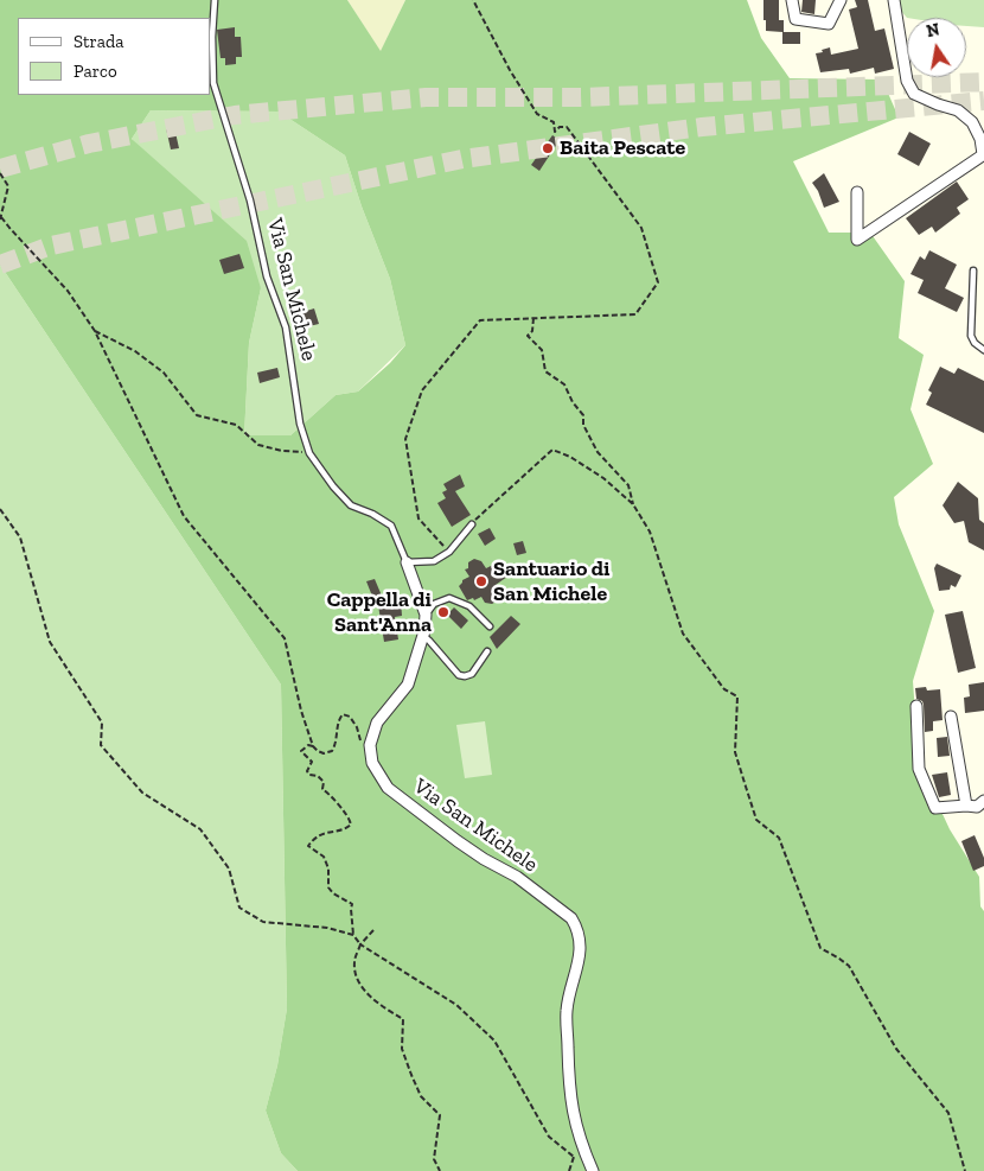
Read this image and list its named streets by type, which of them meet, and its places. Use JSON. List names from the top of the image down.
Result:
{
  "streets": {
    "street": ["Via San Michele"]
  },
  "places": ["Baita Pescate", "Santuario di San Michele", "Cappella di Sant'Anna"],
  "legend": ["Strada", "Parco"],
  "north": "top"
}
